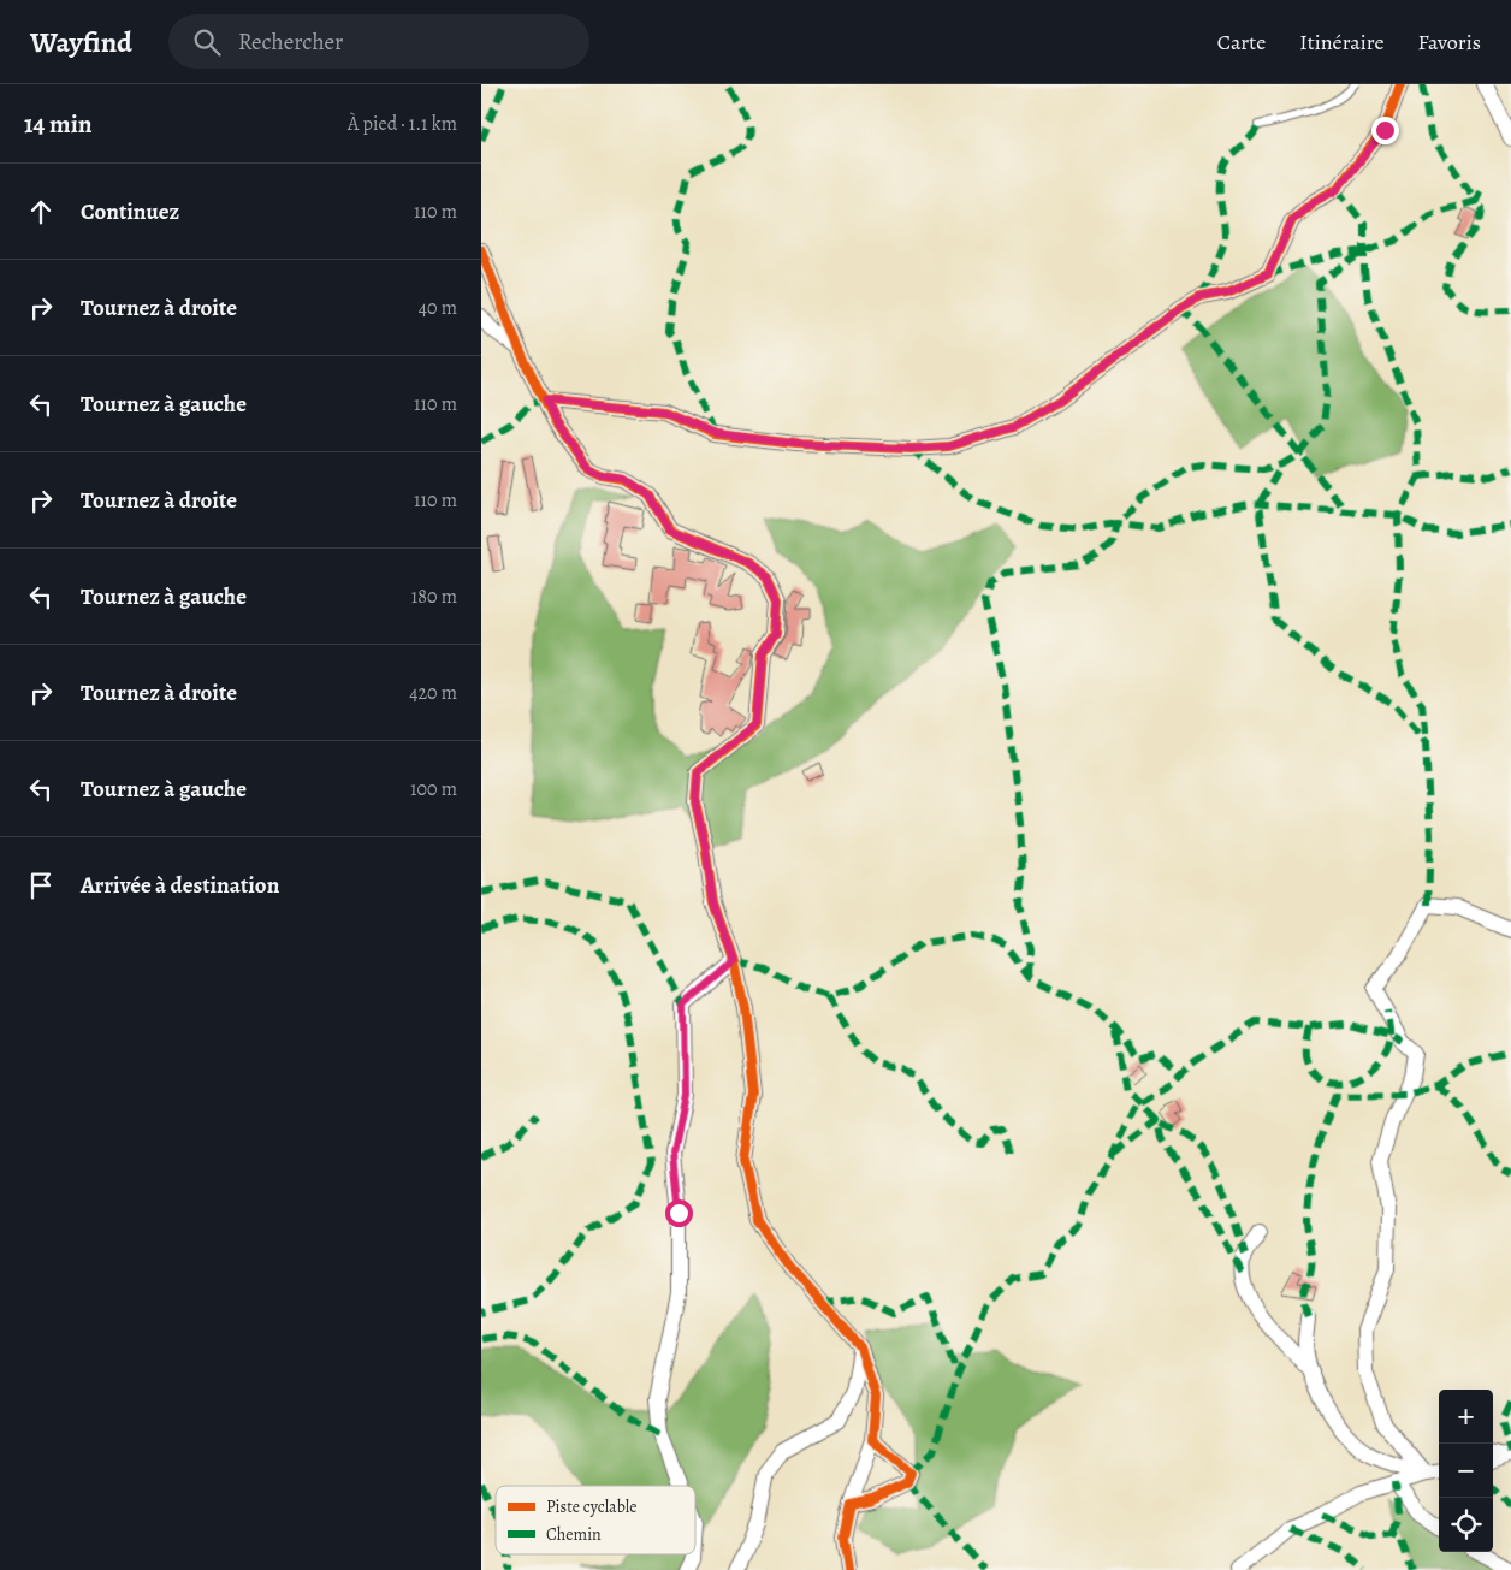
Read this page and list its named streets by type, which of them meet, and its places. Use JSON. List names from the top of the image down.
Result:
{
  "legend": ["Piste cyclable", "Chemin"],
  "page": {
    "header": "Wayfind",
    "search": "Rechercher",
    "nav": ["Carte", "Itinéraire", "Favoris"],
    "heading": ["14 min", "À pied · 1.1 km"],
    "list": [
      ["Continuez", "110 m"],
      ["Tournez à droite", "40 m"],
      ["Tournez à gauche", "110 m"],
      ["Tournez à droite", "110 m"],
      ["Tournez à gauche", "180 m"],
      ["Tournez à droite", "420 m"],
      ["Tournez à gauche", "100 m"],
      "Arrivée à destination"
    ],
    "map_buttons": ["+", "−"]
  }
}
